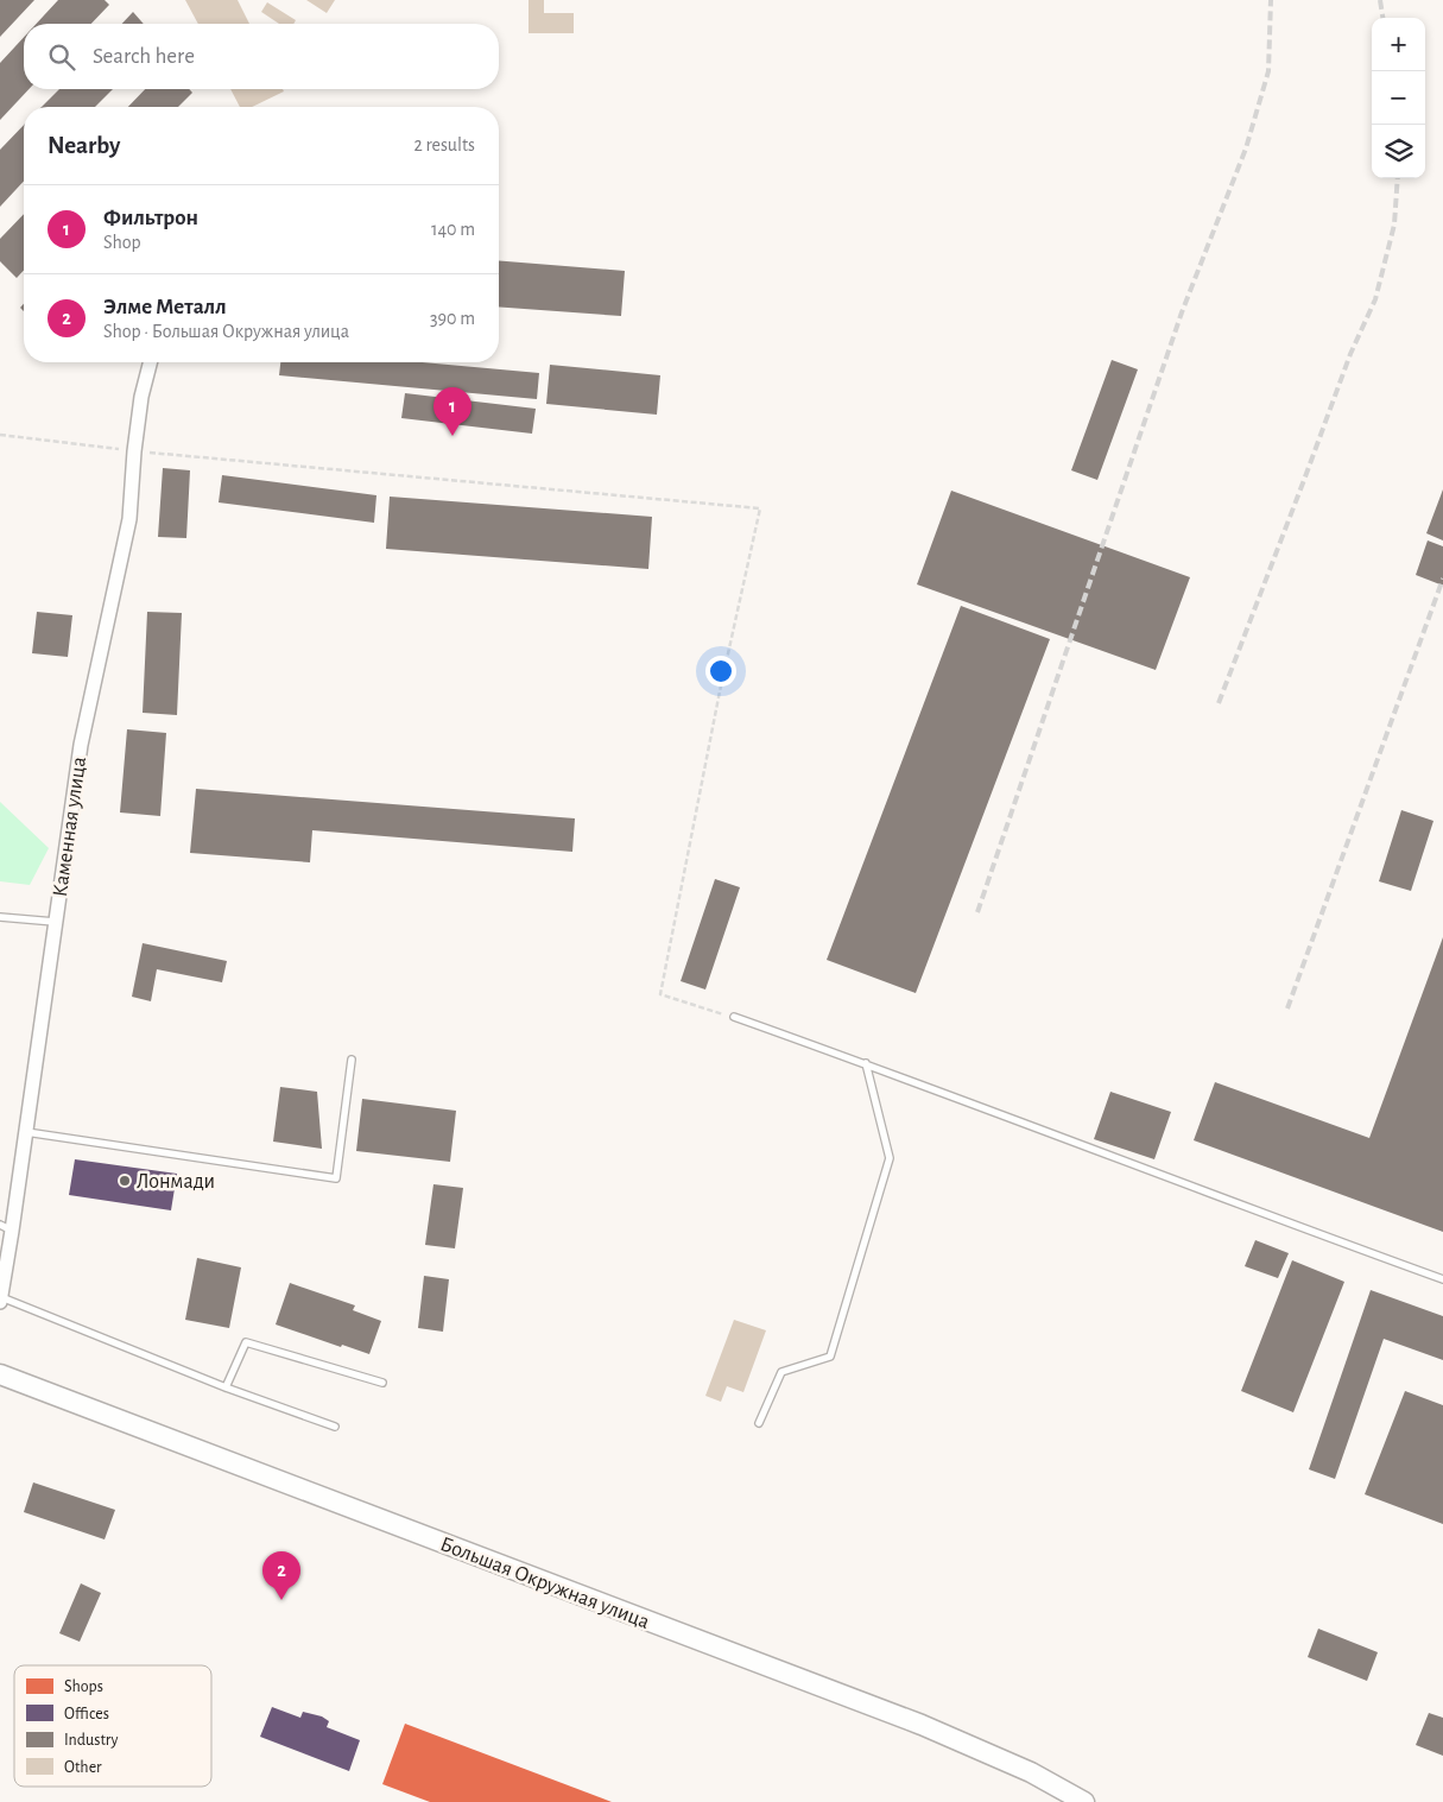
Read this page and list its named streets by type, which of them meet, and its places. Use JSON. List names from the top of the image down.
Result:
{
  "streets": {
    "main road": ["Большая Окружная улица"],
    "street": ["Каменная улица"]
  },
  "places": ["Лонмади"],
  "legend": [
    "Shops",
    "Offices",
    "Industry",
    "Other"
  ],
  "page": {
    "map_buttons": ["+", "−"],
    "search": "Search here",
    "heading": ["Nearby", "2 results"],
    "list": [
      {
        "mark": "1",
        "name": "Фильтрон",
        "note": "Shop",
        "value": "140 m"
      },
      {
        "mark": "2",
        "name": "Элме Металл",
        "note": "Shop · Большая Окружная улица",
        "value": "390 m"
      }
    ],
    "pins": ["1", "2"]
  }
}
